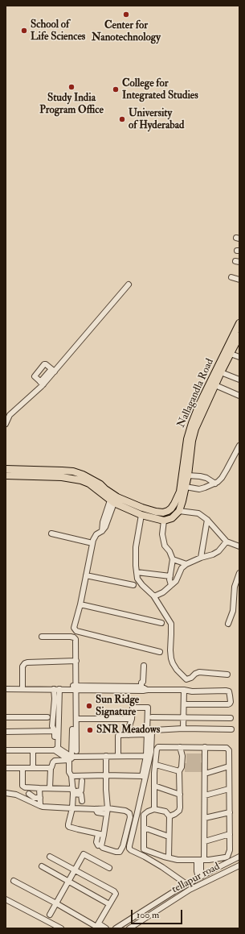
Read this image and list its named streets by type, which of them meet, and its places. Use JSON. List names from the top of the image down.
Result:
{
  "streets": {
    "main road": ["Nallagandla Road"],
    "street": ["tellapur road"]
  },
  "places": [
    "Center for Nanotechnology",
    "School of Life Sciences",
    "Study India Program Office",
    "College for Integrated Studies",
    "University of Hyderabad",
    "Sun Ridge Signature",
    "SNR Meadows"
  ],
  "scale_bar": "100 m"
}
